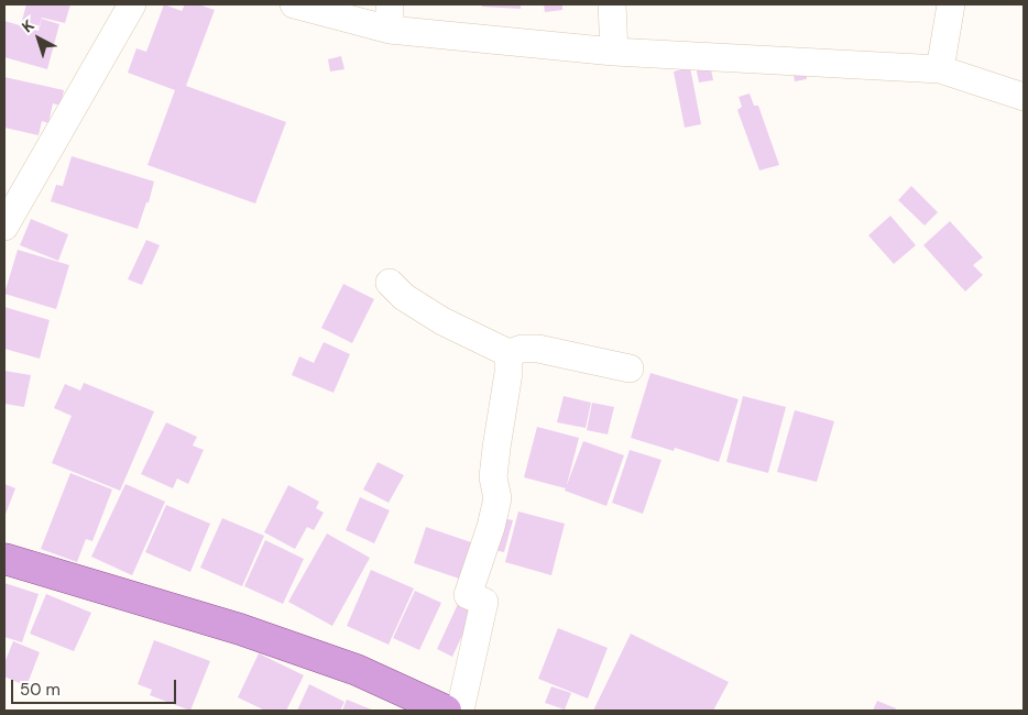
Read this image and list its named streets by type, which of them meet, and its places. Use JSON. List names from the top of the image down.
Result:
{
  "scale_bar": "50 m",
  "north": "top left"
}
